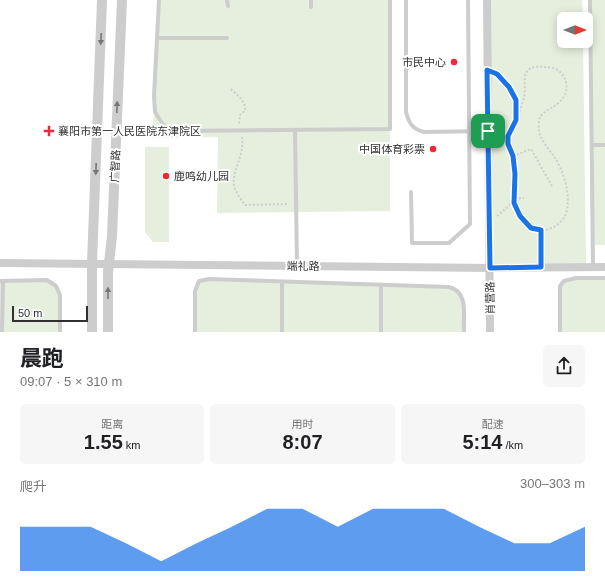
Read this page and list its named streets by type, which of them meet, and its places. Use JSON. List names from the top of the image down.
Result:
{
  "streets": {
    "street": ["广智路", "端礼路", "肖营路"]
  },
  "crossings": [
    ["广智路", "端礼路"],
    ["端礼路", "肖营路"]
  ],
  "places": {
    "other": ["市民中心", "中国体育彩票", "鹿鸣幼儿园"],
    "health": ["襄阳市第一人民医院东津院区"]
  },
  "scale_bar": "50 m",
  "north": "right",
  "page": {
    "scale": "50 m",
    "heading": ["晨跑", "09:07 · 5 × 310 m"],
    "stats": [
      ["距离", "1.55 km"],
      ["用时", "8:07"],
      ["配速", "5:14 /km"]
    ],
    "chart": ["爬升", "300–303 m"]
  }
}
